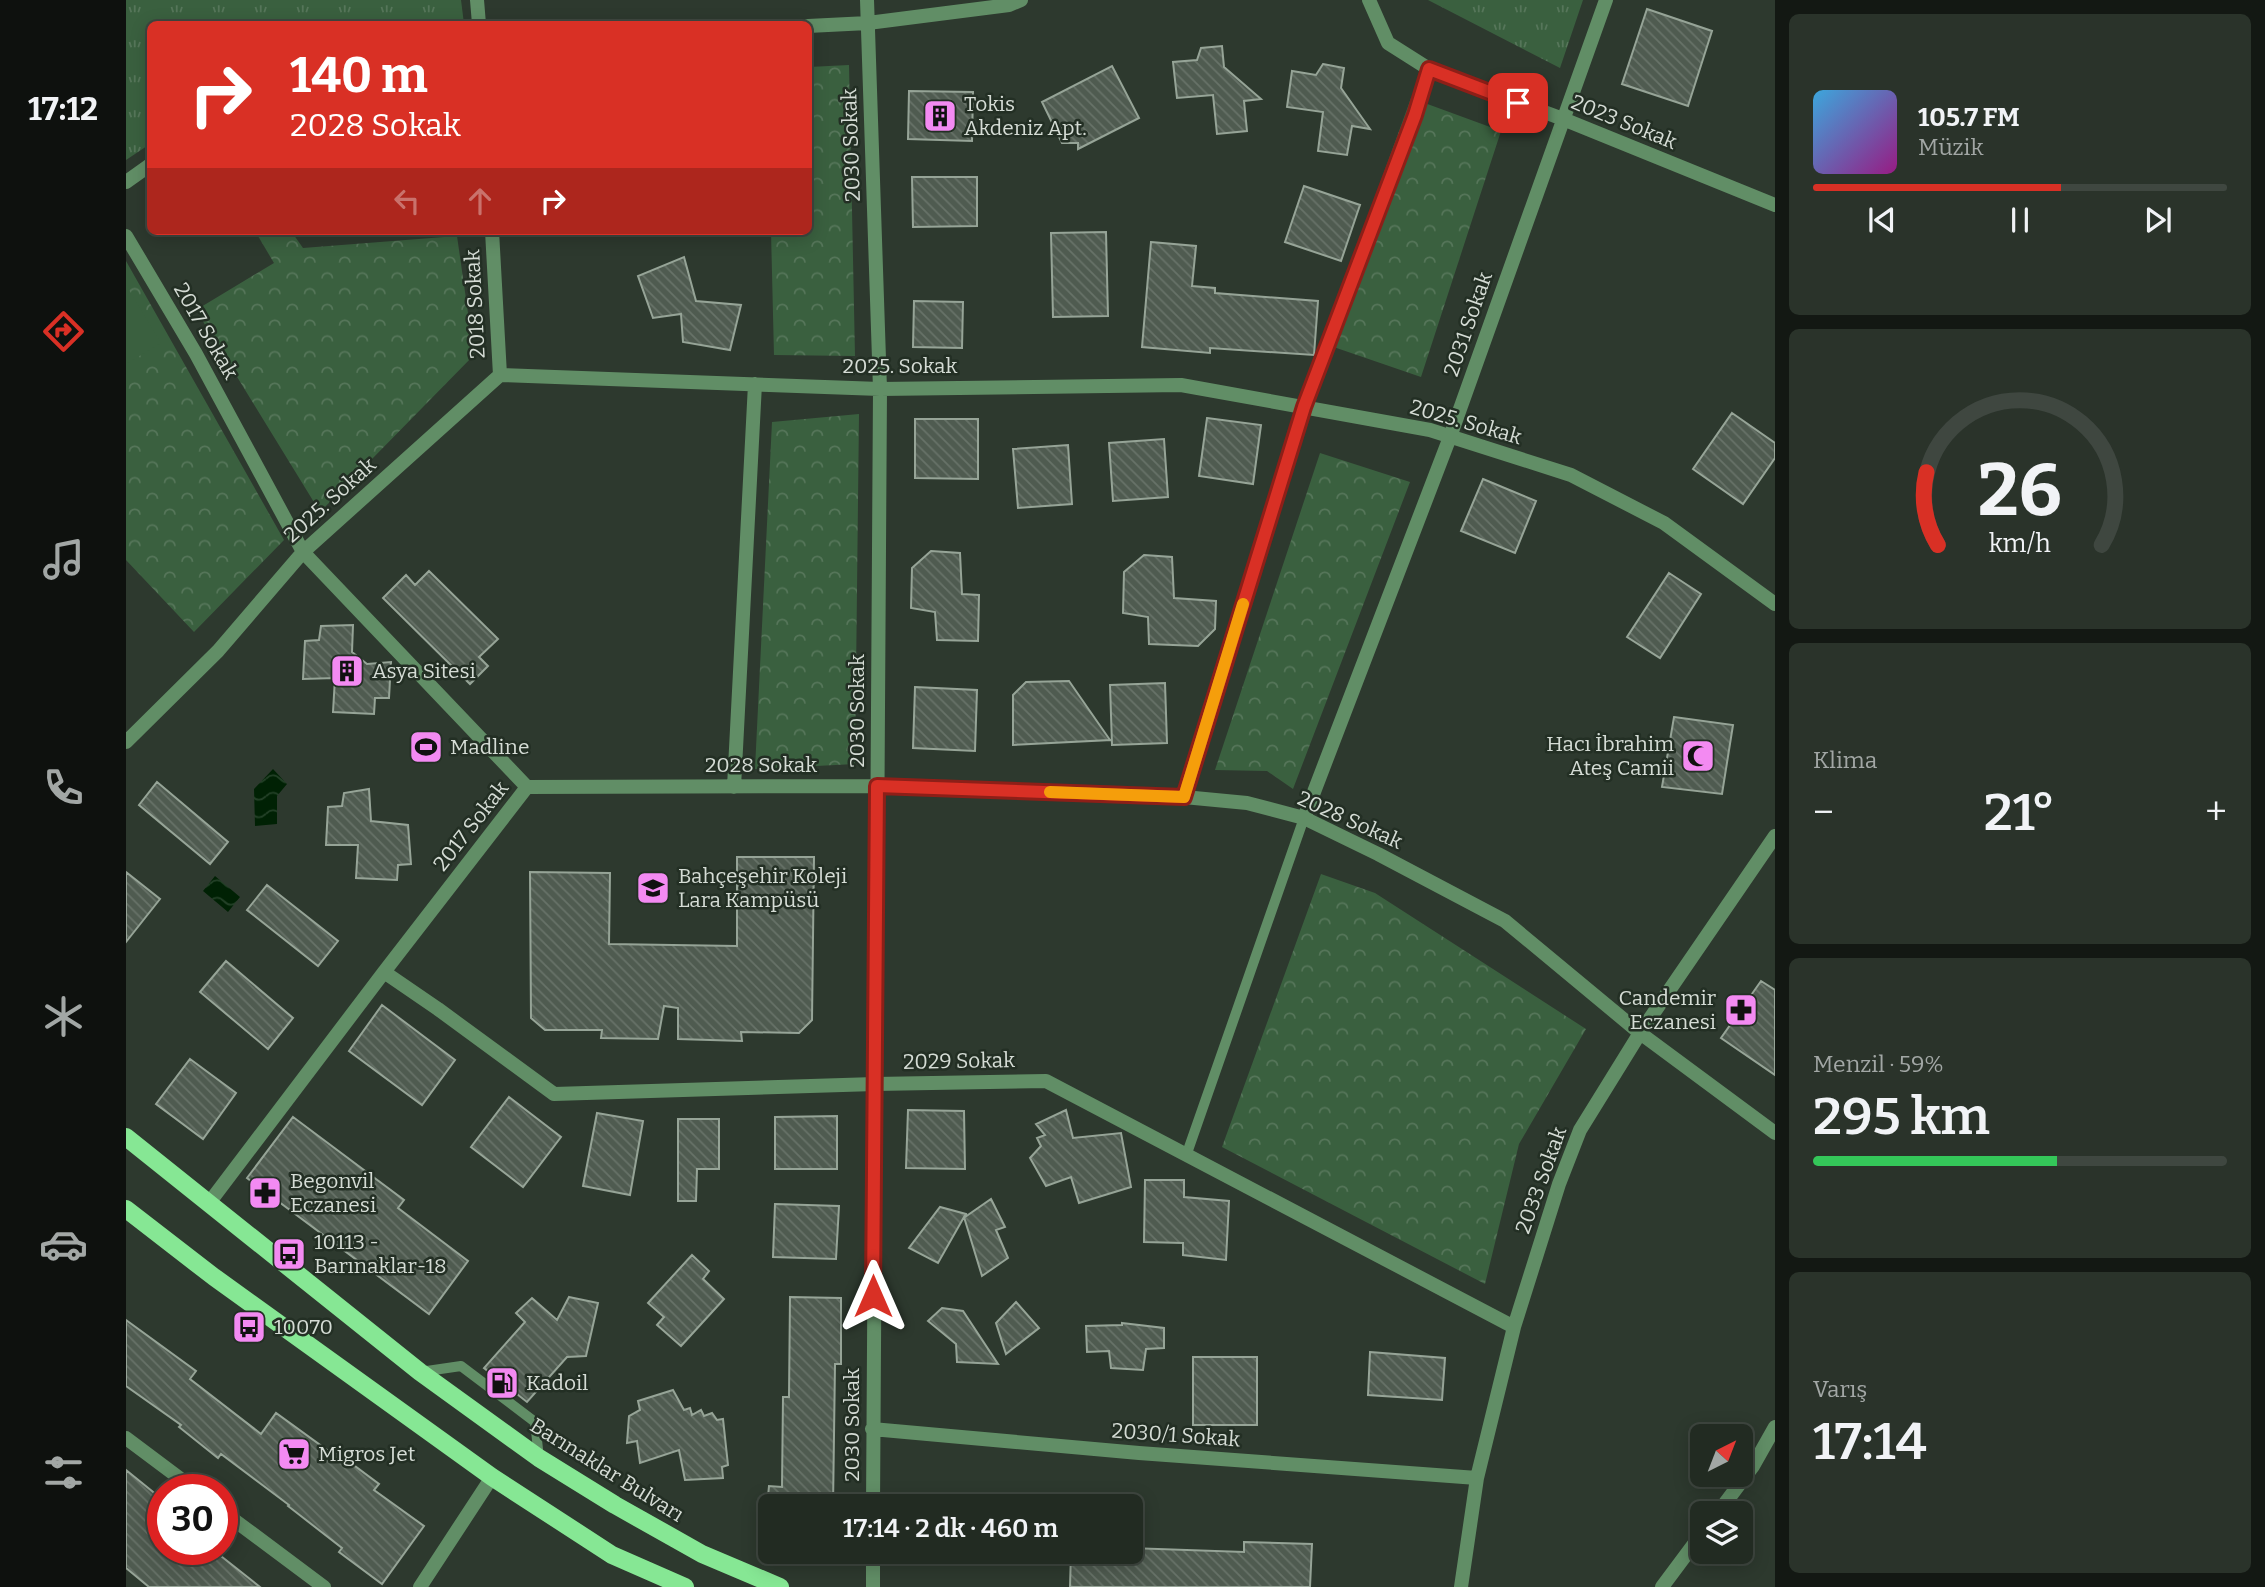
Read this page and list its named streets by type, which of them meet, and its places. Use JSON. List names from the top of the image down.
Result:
{
  "streets": {
    "main road": ["Barınaklar Bulvarı"],
    "street": [
      "2023 Sokak",
      "2030 Sokak",
      "2018 Sokak",
      "2031 Sokak",
      "2017 Sokak",
      "2025. Sokak",
      "2028 Sokak",
      "2029 Sokak",
      "2033 Sokak",
      "2030/1 Sokak"
    ]
  },
  "crossings": [
    ["2023 Sokak", "2031 Sokak"],
    ["2030 Sokak", "2025. Sokak"],
    ["2030 Sokak", "2028 Sokak"],
    ["2030 Sokak", "2029 Sokak"],
    ["2030 Sokak", "2030/1 Sokak"],
    ["2018 Sokak", "2025. Sokak"],
    ["2031 Sokak", "2025. Sokak"],
    ["2031 Sokak", "2028 Sokak"],
    ["2017 Sokak", "2025. Sokak"],
    ["2017 Sokak", "2028 Sokak"],
    ["2017 Sokak", "2029 Sokak"],
    ["2017 Sokak", "Barınaklar Bulvarı"],
    ["2028 Sokak", "2033 Sokak"],
    ["2029 Sokak", "2033 Sokak"],
    ["2033 Sokak", "2030/1 Sokak"]
  ],
  "places": {
    "building": ["Tokis Akdeniz Apt.", "Asya Sitesi"],
    "sports": ["Madline"],
    "mosque": ["Hacı İbrahim Ateş Camii"],
    "school or university": ["Bahçeşehir Koleji Lara Kampüsü"],
    "pharmacy": ["Candemir Eczanesi", "Begonvil Eczanesi"],
    "bus stop": ["10113 - Barınaklar-18", "10070"],
    "fuel station": ["Kadoil"],
    "supermarket": ["Migros Jet"]
  },
  "north": "top right",
  "page": {
    "tabs": "17:12",
    "turn": ["140 m", "2028 Sokak"],
    "song": ["105.7 FM", "Müzik"],
    "tile": [
      "Klima",
      ["Menzil · 59%", "295 km"],
      ["Varış", "17:14"]
    ],
    "heat": ["−", "21°", "+"],
    "limit": "30",
    "trip": "17:14 · 2 dk · 460 m",
    "gauge": ["26", "km/h"]
  }
}
